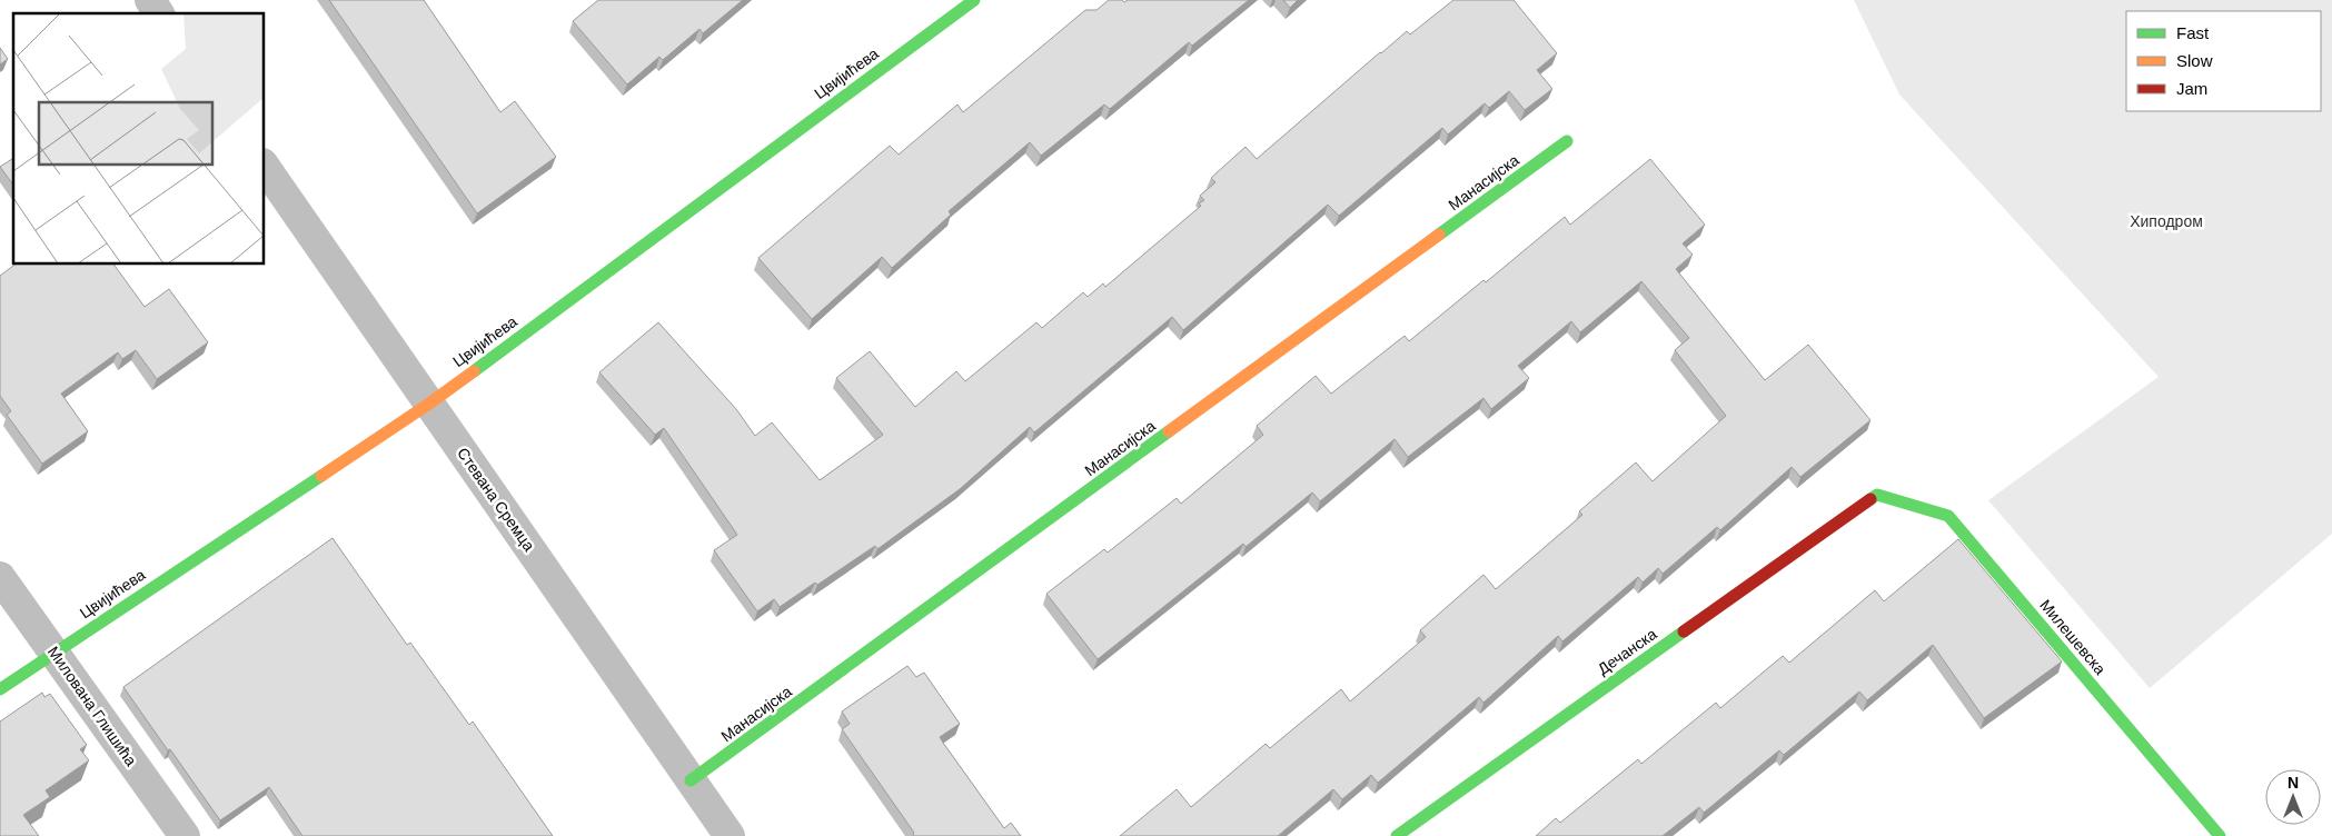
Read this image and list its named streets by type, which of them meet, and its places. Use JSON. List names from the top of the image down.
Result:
{
  "streets": {
    "street": [
      "Цвијићева",
      "Манасијска",
      "Стевана Сремца",
      "Милешевска",
      "Дечанска",
      "Милована Глишића"
    ]
  },
  "crossings": [
    ["Цвијићева", "Стевана Сремца"],
    ["Цвијићева", "Милована Глишића"],
    ["Манасијска", "Стевана Сремца"],
    ["Милешевска", "Дечанска"]
  ],
  "parks": ["Хиподром"],
  "legend": ["Fast", "Slow", "Jam"],
  "north": "top"
}
